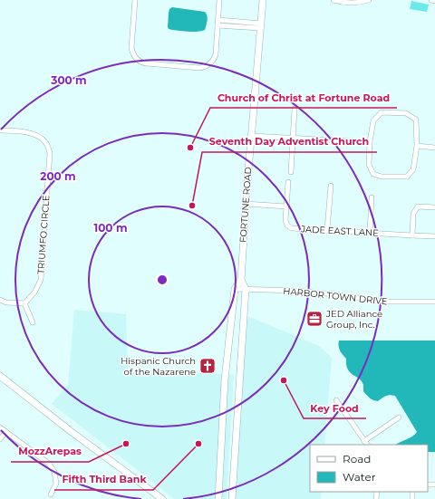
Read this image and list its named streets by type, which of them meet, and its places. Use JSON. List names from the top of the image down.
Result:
{
  "streets": {
    "street": [
      "FORTUNE ROAD",
      "JADE EAST LANE",
      "TRIUMFO CIRCLE",
      "HARBOR TOWN DRIVE"
    ]
  },
  "crossings": [
    ["FORTUNE ROAD", "HARBOR TOWN DRIVE"]
  ],
  "places": {
    "other": [
      "Church of Christ at Fortune Road",
      "Seventh Day Adventist Church",
      "Key Food",
      "MozzArepas",
      "Fifth Third Bank"
    ],
    "office": ["JED Alliance Group, Inc."],
    "church": ["Hispanic Church of the Nazarene"]
  },
  "legend": ["Road", "Water"],
  "rings": ["300 m", "200 m", "100 m"]
}
